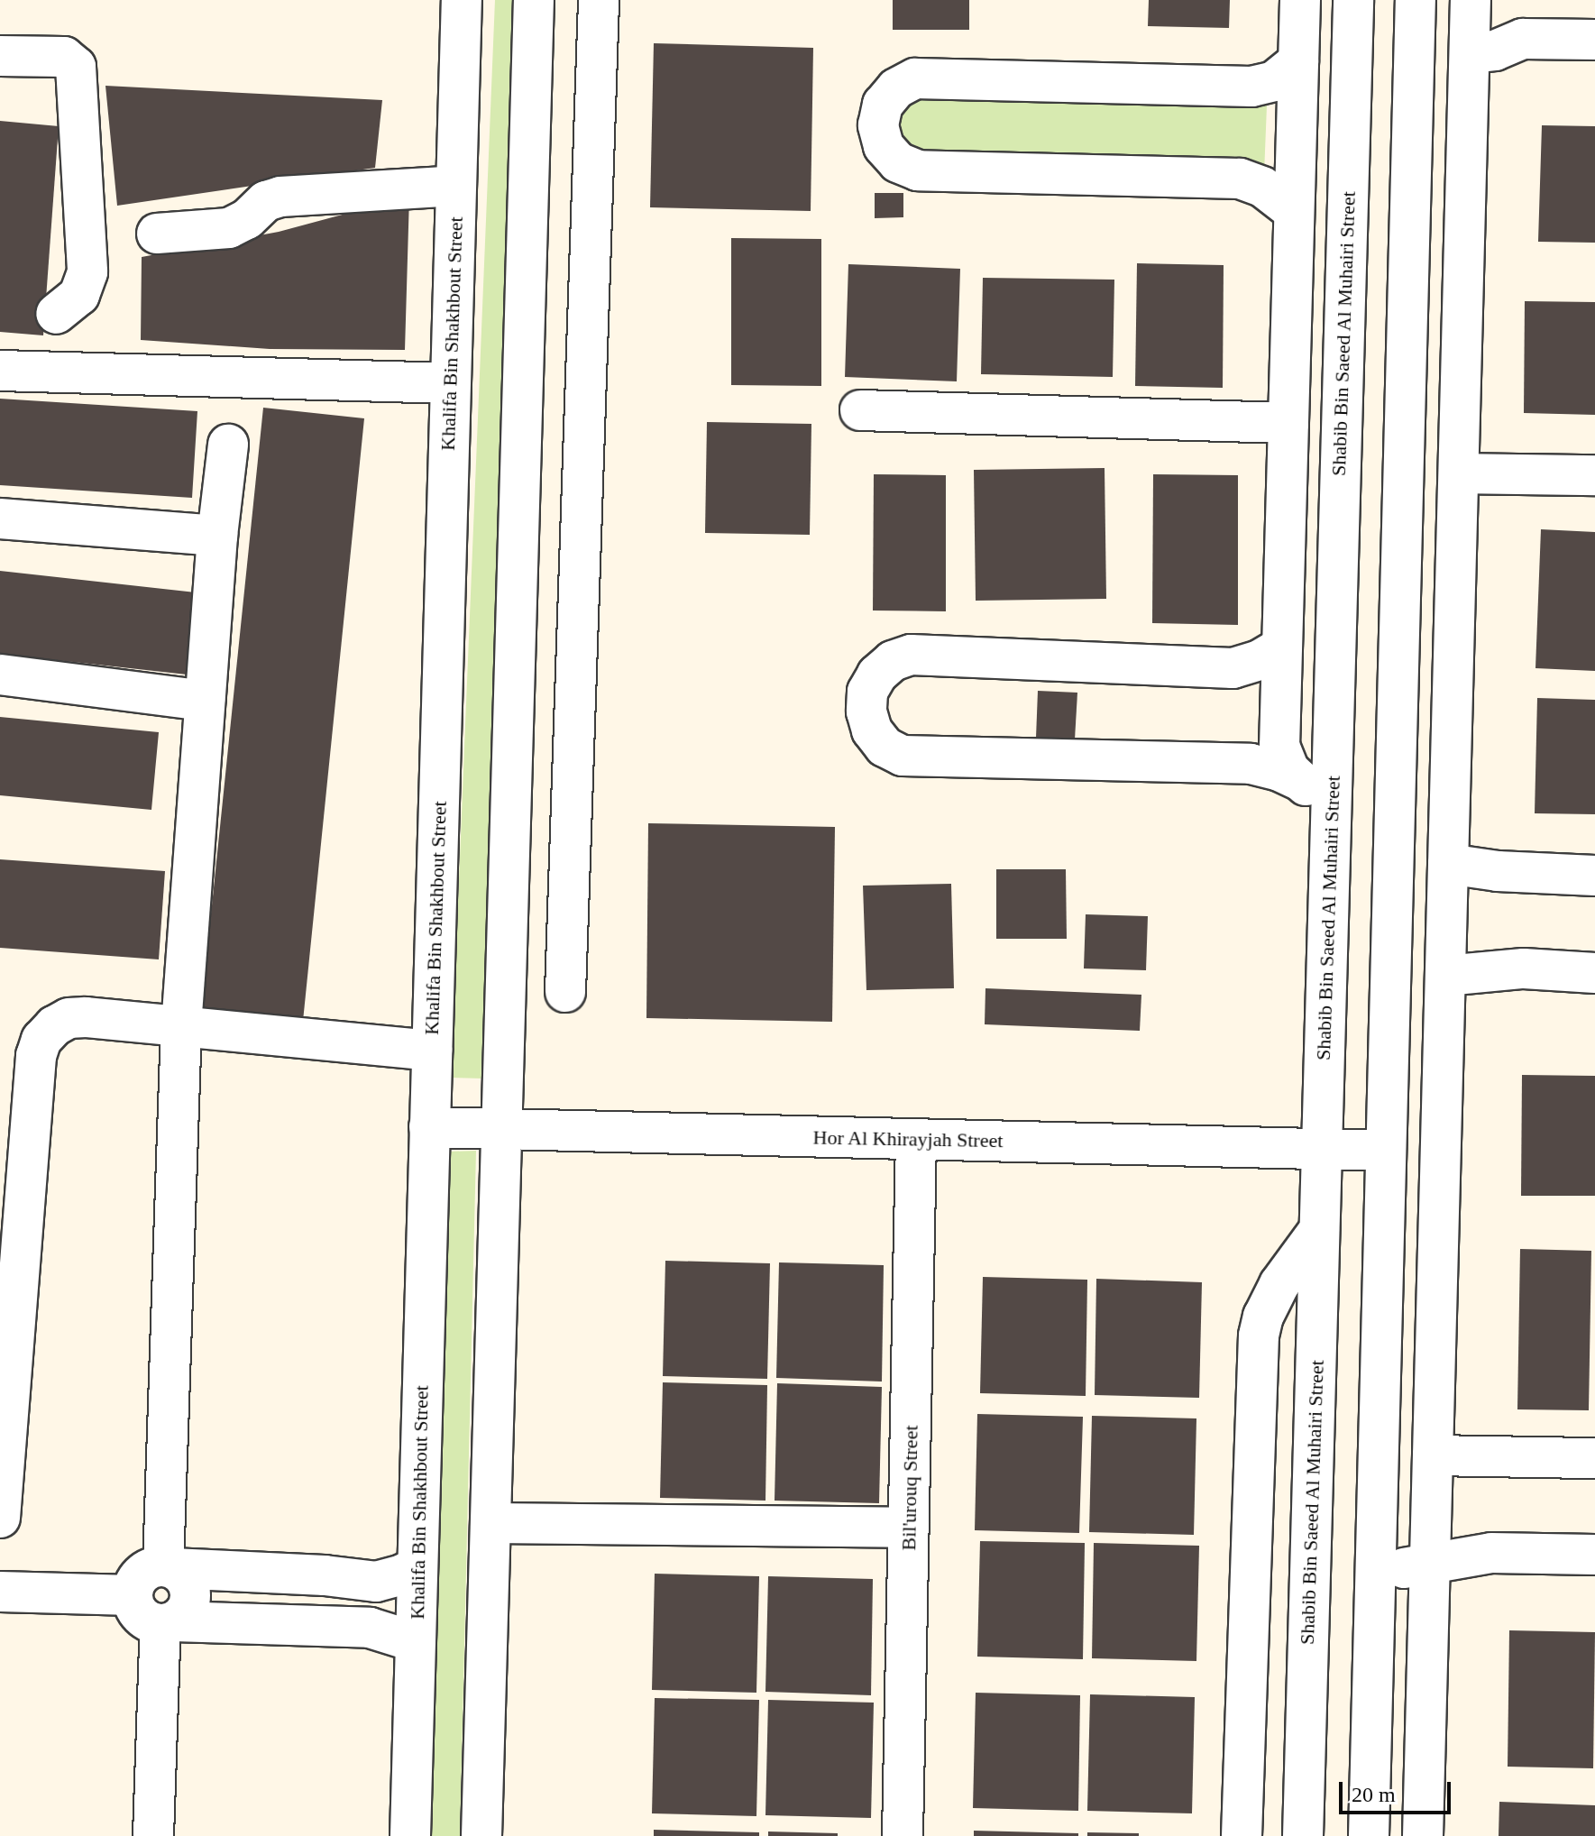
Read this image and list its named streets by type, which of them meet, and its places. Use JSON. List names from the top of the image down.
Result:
{
  "streets": {
    "street": [
      "Khalifa Bin Shakhbout Street",
      "Shabib Bin Saeed Al Muhairi Street",
      "Hor Al Khirayjah Street",
      "Bil'urouq Street"
    ]
  },
  "crossings": [
    ["Khalifa Bin Shakhbout Street", "Hor Al Khirayjah Street"],
    ["Shabib Bin Saeed Al Muhairi Street", "Hor Al Khirayjah Street"],
    ["Hor Al Khirayjah Street", "Bil'urouq Street"]
  ],
  "scale_bar": "20 m"
}
